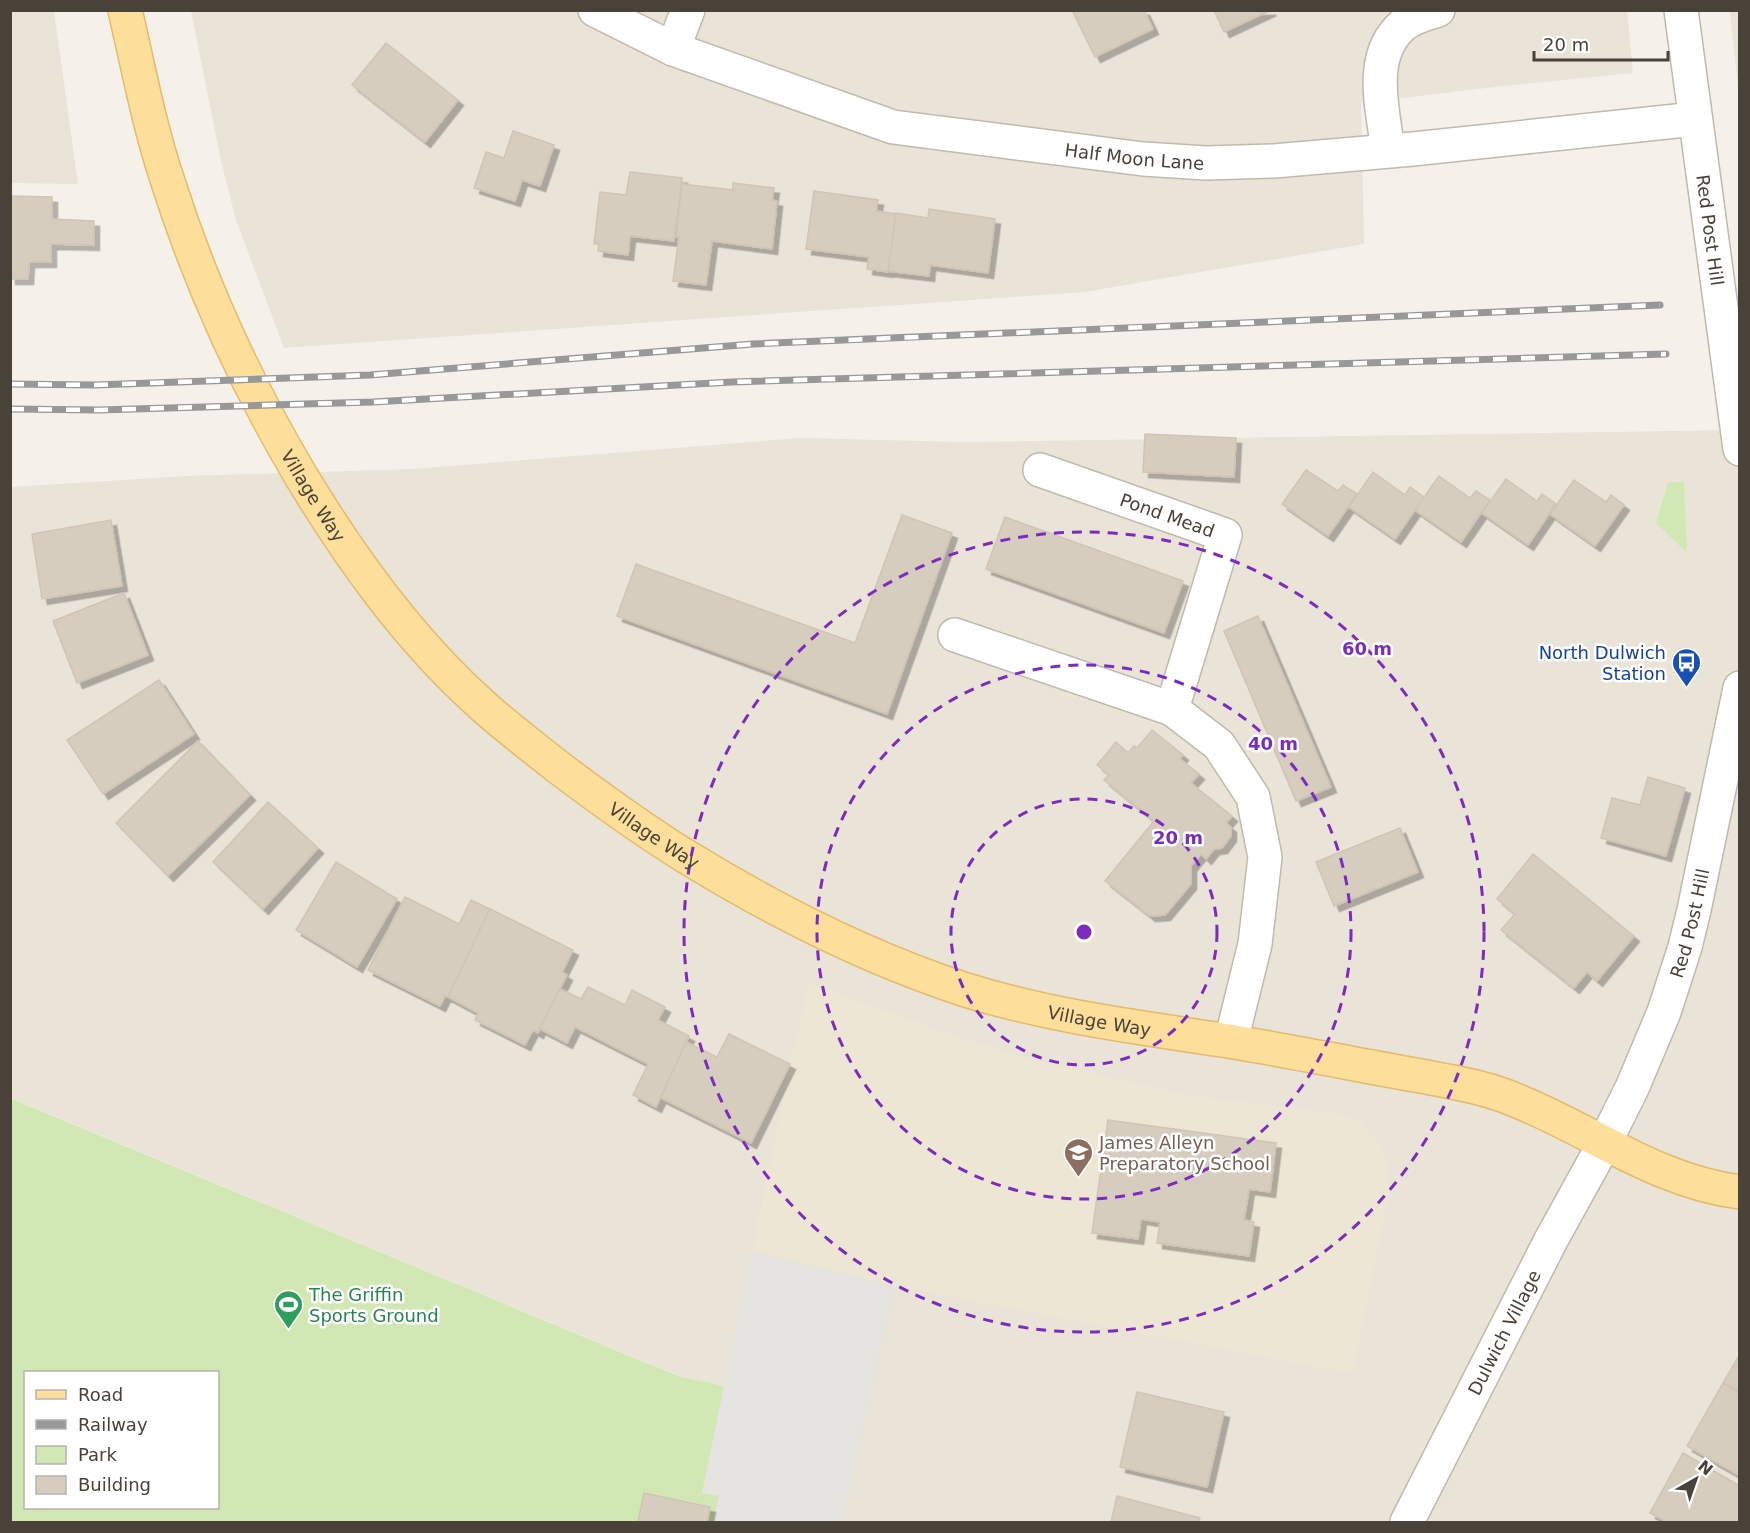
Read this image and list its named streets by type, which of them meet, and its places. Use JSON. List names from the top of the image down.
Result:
{
  "streets": {
    "main road": ["Village Way"],
    "street": [
      "Half Moon Lane",
      "Red Post Hill",
      "Pond Mead",
      "Dulwich Village"
    ]
  },
  "crossings": [
    ["Half Moon Lane", "Red Post Hill"],
    ["Red Post Hill", "Village Way"],
    ["Red Post Hill", "Dulwich Village"],
    ["Village Way", "Dulwich Village"]
  ],
  "places": {
    "bus stop": ["North Dulwich Station"],
    "school or university": ["James Alleyn Preparatory School"],
    "sports": ["The Griffin Sports Ground"]
  },
  "legend": [
    "Road",
    "Railway",
    "Park",
    "Building"
  ],
  "scale_bar": "20 m",
  "north": "top right",
  "rings": ["60 m", "40 m", "20 m"]
}
